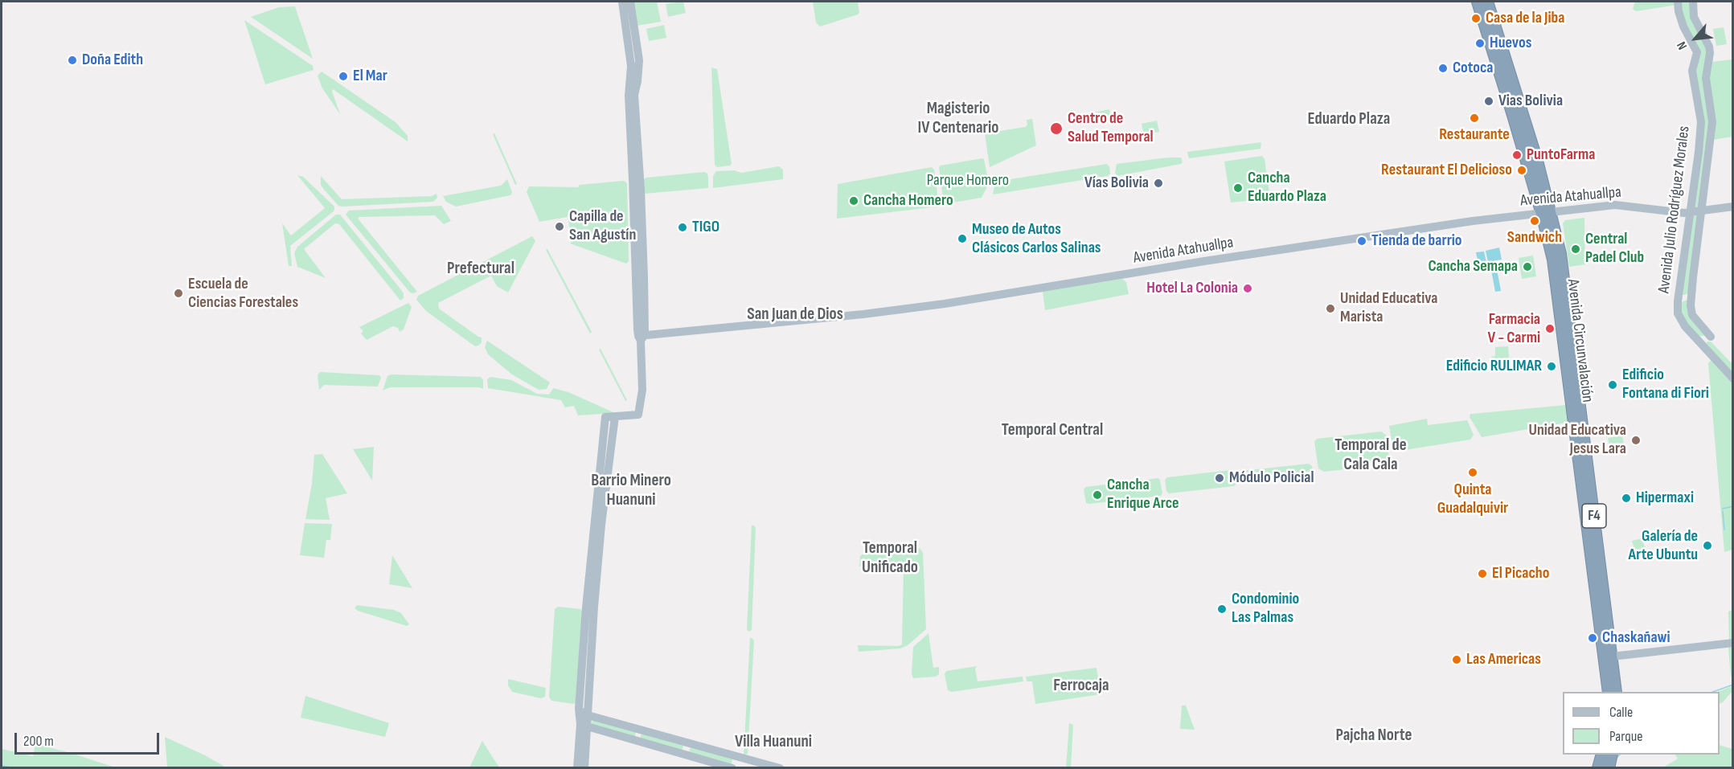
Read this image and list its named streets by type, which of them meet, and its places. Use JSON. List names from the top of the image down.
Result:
{
  "streets": {
    "highway": ["Avenida Circunvalación", "F4"],
    "main road": ["Avenida Atahuallpa", "Avenida Julio Rodríguez Morales"]
  },
  "crossings": [
    ["Avenida Atahuallpa", "Avenida Julio Rodríguez Morales"],
    ["Avenida Atahuallpa", "Avenida Circunvalación"]
  ],
  "districts": [
    "Magisterio IV Centenario",
    "Eduardo Plaza",
    "Prefectural",
    "San Juan de Dios",
    "Temporal Central",
    "Temporal de Cala Cala",
    "Barrio Minero Huanuni",
    "Temporal Unificado",
    "Ferrocaja",
    "Pajcha Norte",
    "Villa Huanuni"
  ],
  "parks": ["Parque Homero"],
  "places": [
    "Casa de la Jiba",
    "Huevos",
    "Doña Edith",
    "Cotoca",
    "El Mar",
    "Vias Bolivia",
    "Restaurante",
    "Centro de Salud Temporal",
    "PuntoFarma",
    "Restaurant El Delicioso",
    "Vías Bolivia",
    "Cancha Eduardo Plaza",
    "Cancha Homero",
    "Sandwich",
    "Capilla de San Agustín",
    "TIGO",
    "Museo de Autos Clásicos Carlos Salinas",
    "Tienda de barrio",
    "Central Padel Club",
    "Cancha Semapa",
    "Hotel La Colonia",
    "Escuela de Ciencias Forestales",
    "Unidad Educativa Marista",
    "Farmacia V - Carmi",
    "Edificio RULIMAR",
    "Edificio Fontana di Fiori",
    "Unidad Educativa Jesus Lara",
    "Quinta Guadalquivir",
    "Módulo Policial",
    "Cancha Enrique Arce",
    "Hipermaxi",
    "Galería de Arte Ubuntu",
    "El Picacho",
    "Condominio Las Palmas",
    "Chaskañawi",
    "Las Americas"
  ],
  "legend": ["Calle", "Parque"],
  "scale_bar": "200 m",
  "north": "bottom left"
}
